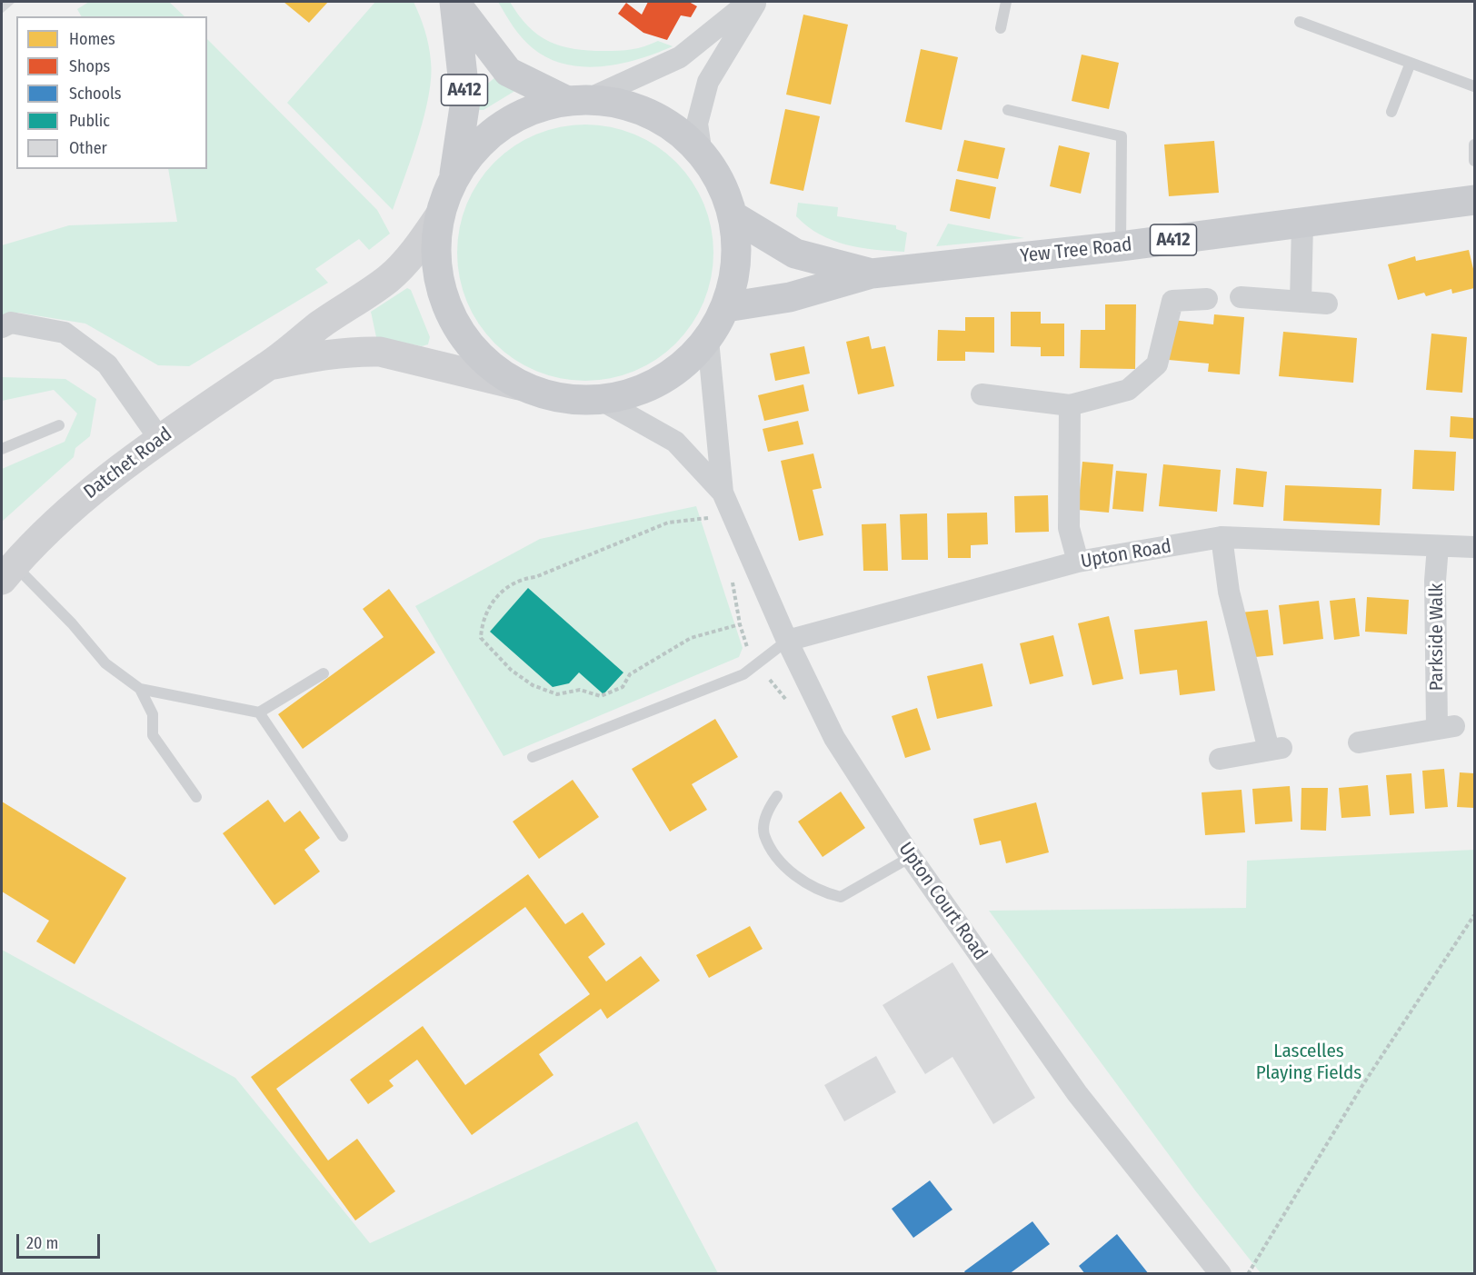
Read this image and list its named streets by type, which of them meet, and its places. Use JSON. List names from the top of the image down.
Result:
{
  "streets": {
    "main road": ["A412", "Yew Tree Road", "Datchet Road"],
    "street": ["Upton Road", "Parkside Walk", "Upton Court Road"]
  },
  "crossings": [
    ["Upton Road", "Parkside Walk"],
    ["Upton Road", "Upton Court Road"]
  ],
  "parks": ["Lascelles Playing Fields"],
  "legend": [
    "Homes",
    "Shops",
    "Schools",
    "Public",
    "Other"
  ],
  "scale_bar": "20 m"
}
